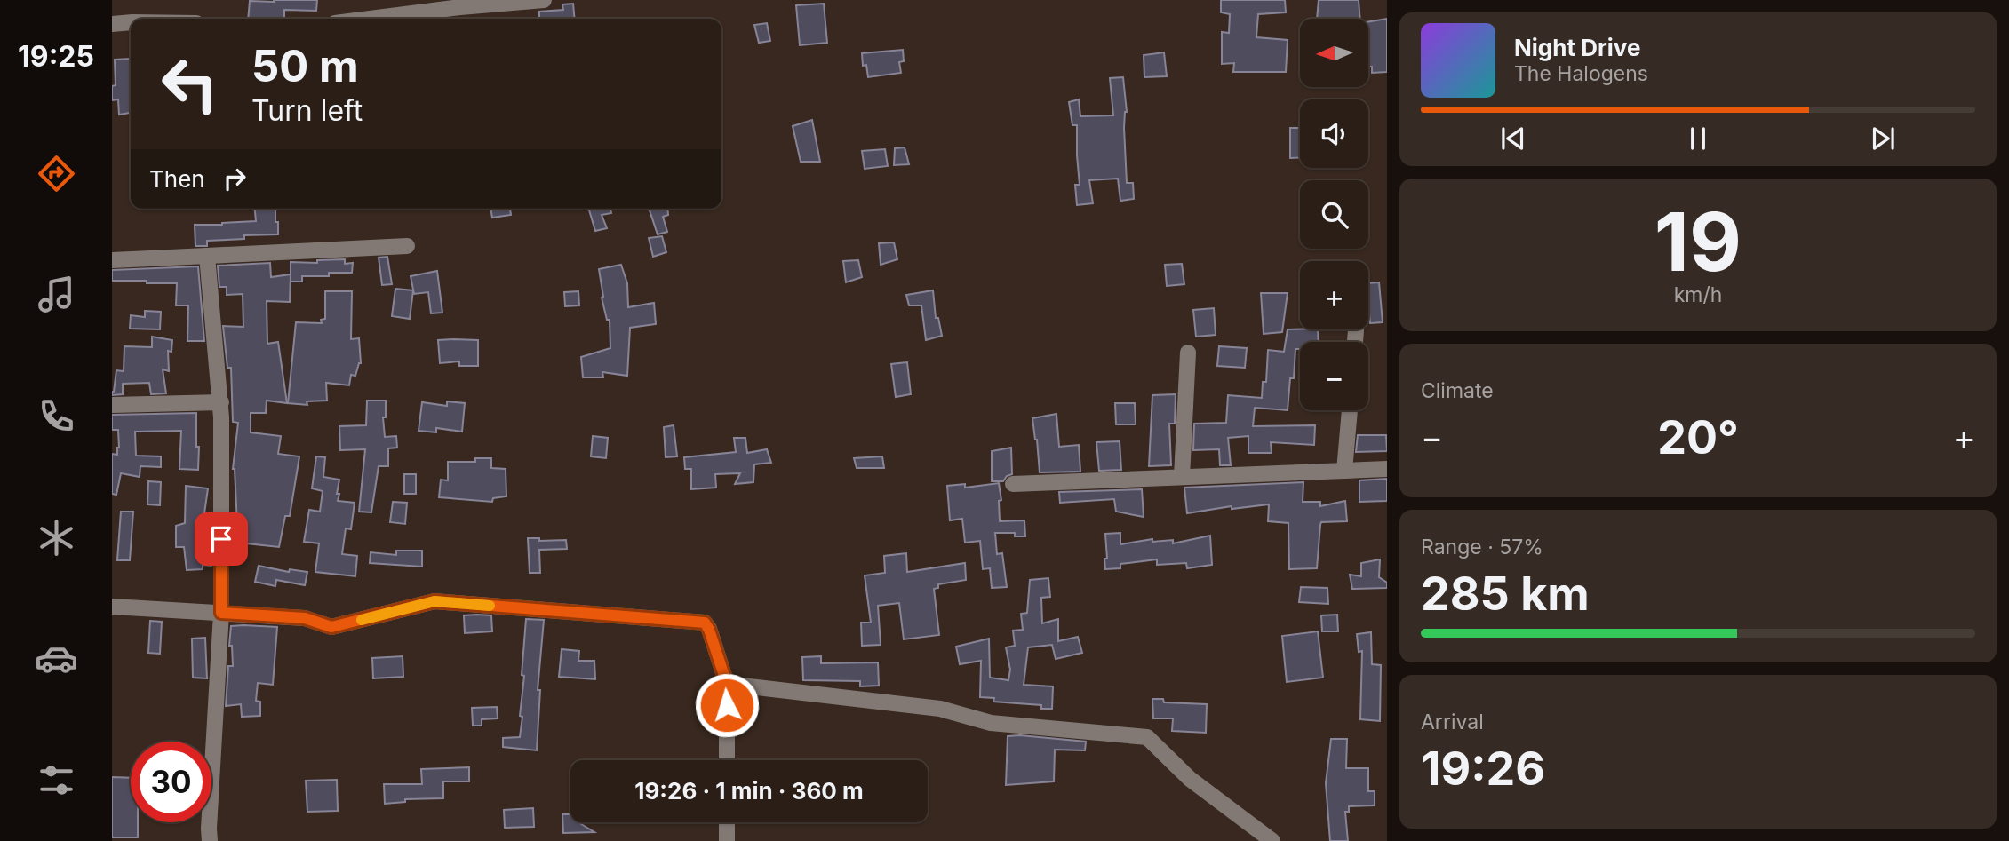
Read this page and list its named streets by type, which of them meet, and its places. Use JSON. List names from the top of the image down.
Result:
{
  "north": "left",
  "page": {
    "tabs": "19:25",
    "map_buttons": ["+", "−"],
    "turn": ["50 m", "Turn left"],
    "song": ["Night Drive", "The Halogens"],
    "then": "Then",
    "tile": [
      ["19", "km/h"],
      "Climate",
      ["Range · 57%", "285 km"],
      ["Arrival", "19:26"]
    ],
    "heat": ["−", "20°", "+"],
    "limit": "30",
    "trip": "19:26 · 1 min · 360 m"
  }
}
